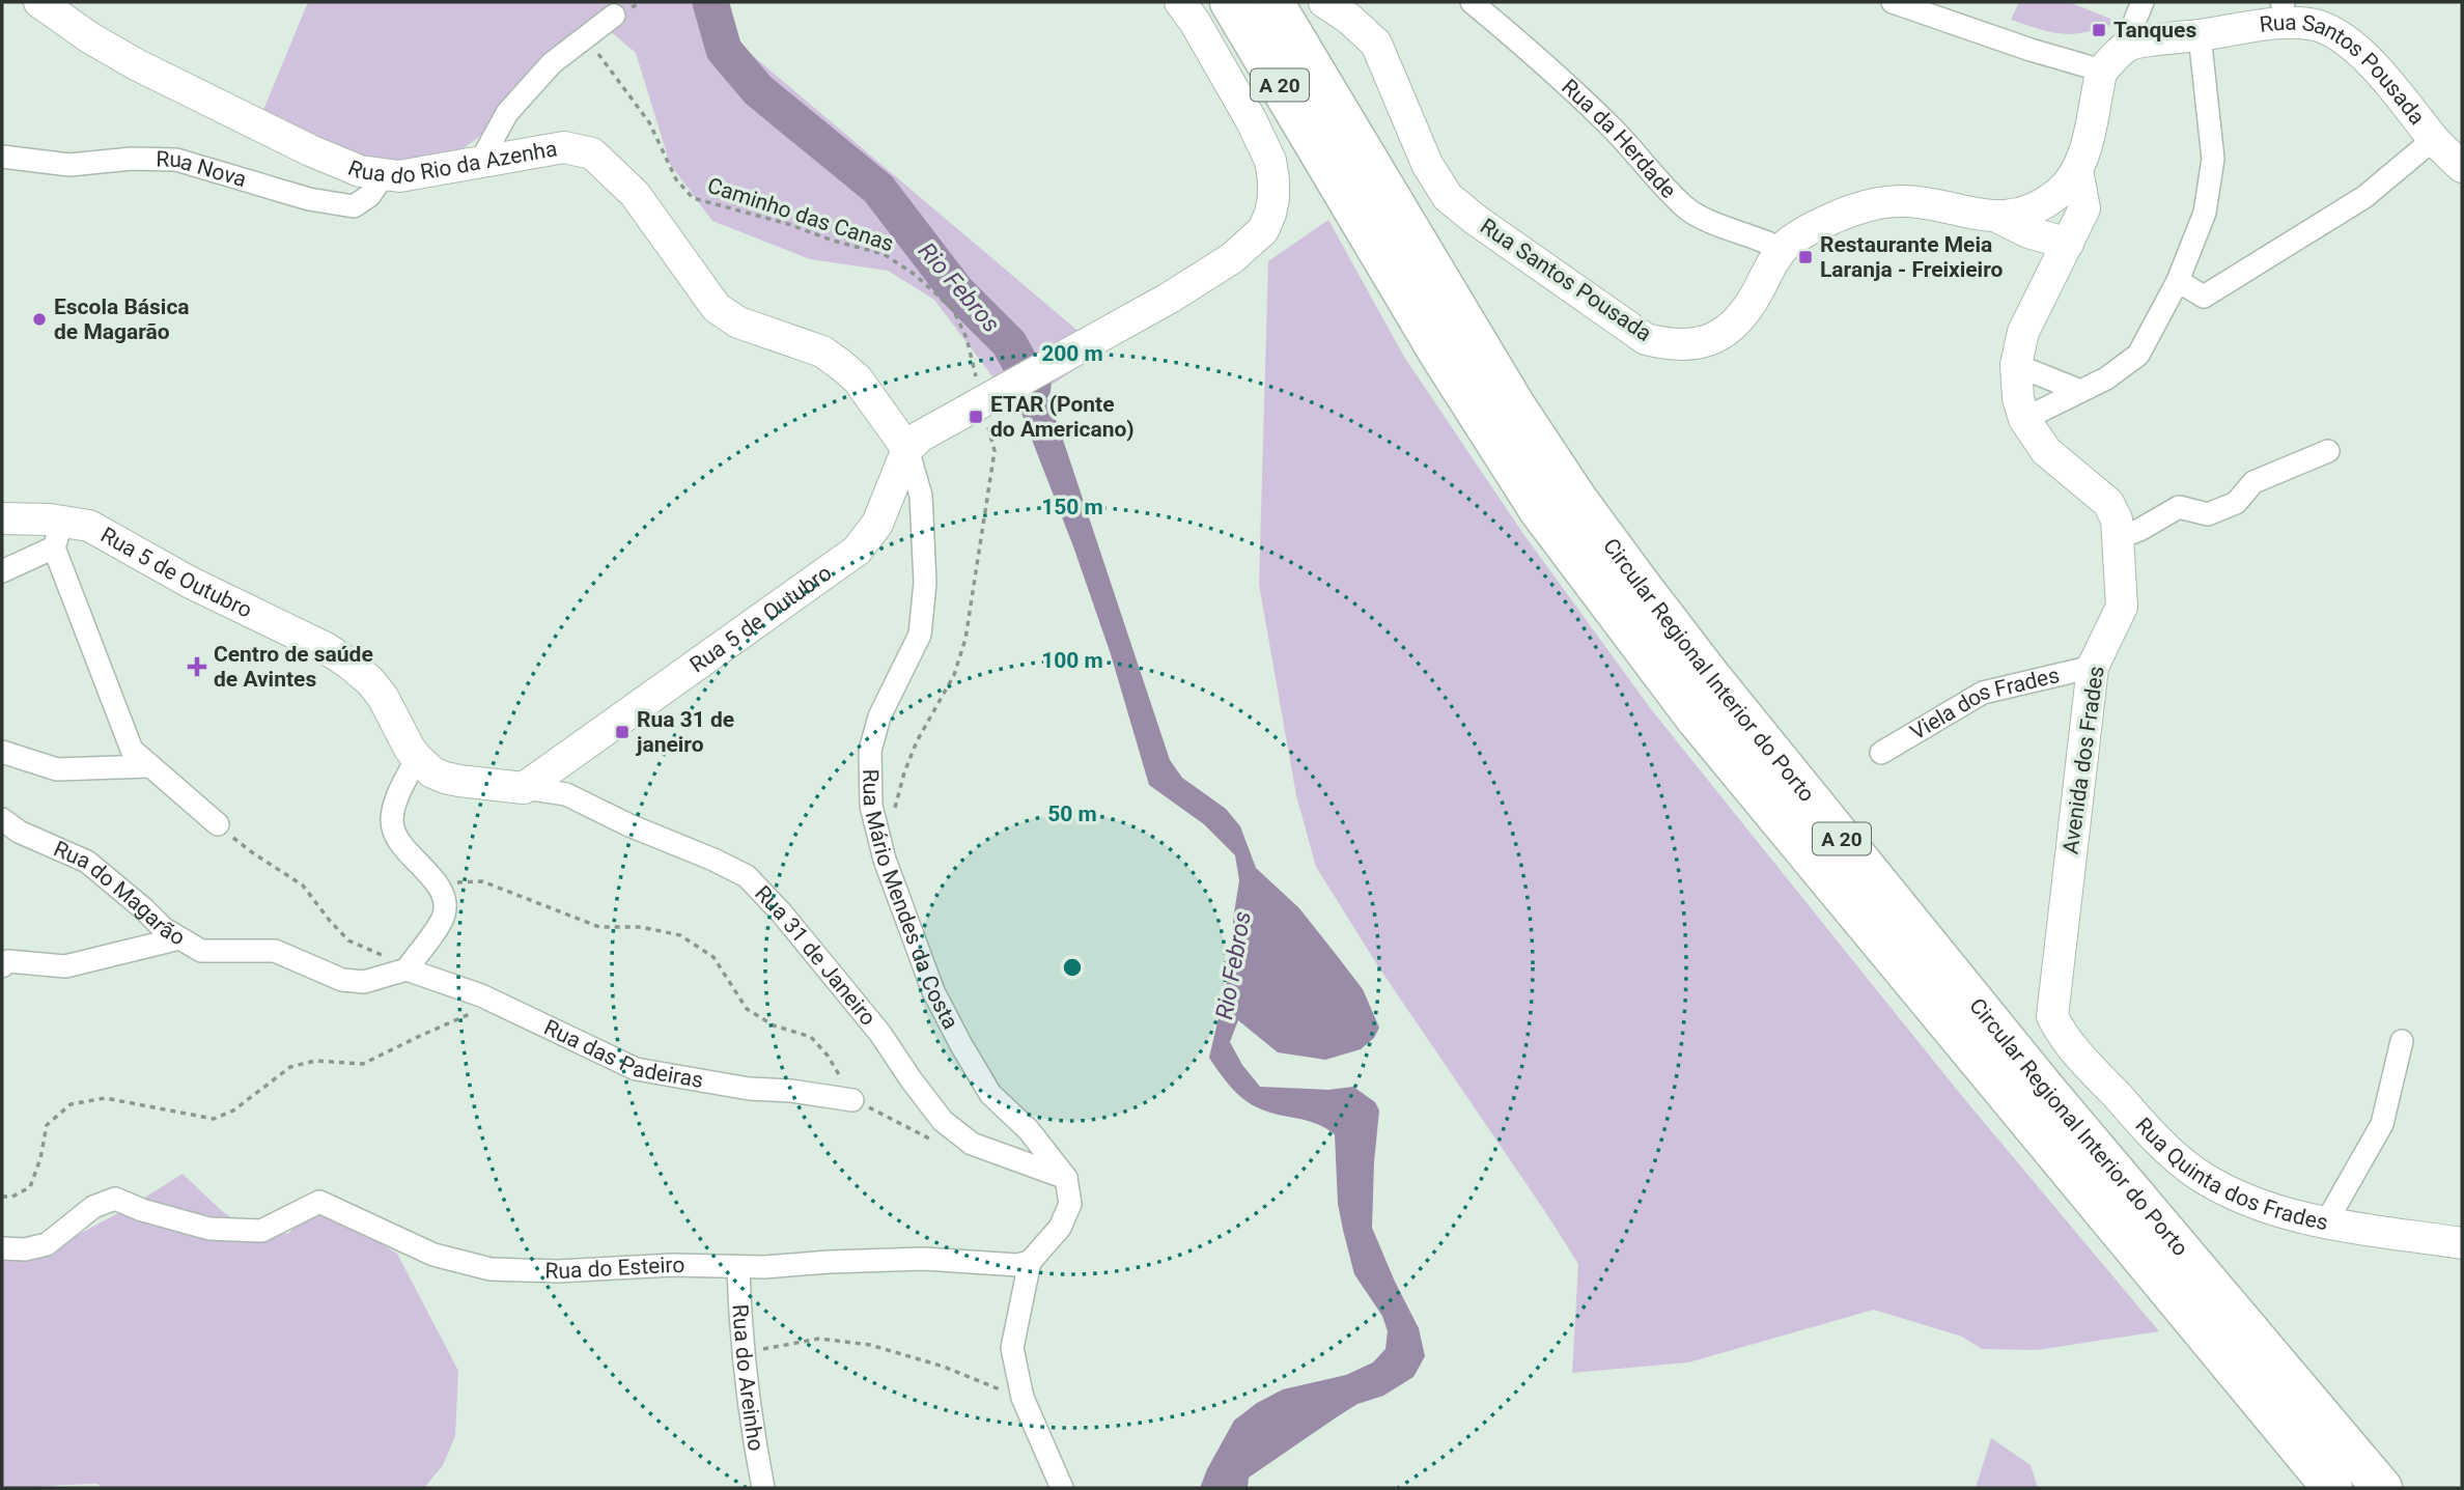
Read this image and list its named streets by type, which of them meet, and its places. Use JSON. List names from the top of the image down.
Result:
{
  "streets": {
    "highway": ["A 20", "Circular Regional Interior do Porto"],
    "street": [
      "Rua Santos Pousada",
      "Rua da Herdade",
      "Rua do Rio da Azenha",
      "Rua Nova",
      "Rua 5 de Outubro",
      "Viela dos Frades",
      "Avenida dos Frades",
      "Rua do Magarão",
      "Rua Mário Mendes da Costa",
      "Rua 31 de Janeiro",
      "Rua das Padeiras",
      "Rua Quinta dos Frades",
      "Rua do Esteiro",
      "Rua do Areinho"
    ],
    "path": ["Caminho das Canas"]
  },
  "crossings": [
    ["Rua Santos Pousada", "Rua da Herdade"],
    ["Rua Santos Pousada", "Avenida dos Frades"],
    ["Rua do Rio da Azenha", "Rua Nova"],
    ["Rua do Rio da Azenha", "Rua 5 de Outubro"],
    ["Rua do Rio da Azenha", "Rua Mário Mendes da Costa"],
    ["Rua 5 de Outubro", "Rua Mário Mendes da Costa"],
    ["Rua 5 de Outubro", "Rua 31 de Janeiro"],
    ["Viela dos Frades", "Avenida dos Frades"],
    ["Avenida dos Frades", "Rua Quinta dos Frades"],
    ["Rua do Magarão", "Rua das Padeiras"],
    ["Rua Mário Mendes da Costa", "Rua 31 de Janeiro"],
    ["Rua do Esteiro", "Rua do Areinho"]
  ],
  "water": ["Rio Febros"],
  "places": {
    "transit": [
      "Tanques",
      "Restaurante Meia Laranja - Freixieiro",
      "ETAR (Ponte do Americano)",
      "Rua 31 de janeiro"
    ],
    "other": ["Escola Básica de Magarão"],
    "health": ["Centro de saúde de Avintes"]
  },
  "rings": [
    "200 m",
    "150 m",
    "100 m",
    "50 m"
  ]
}
